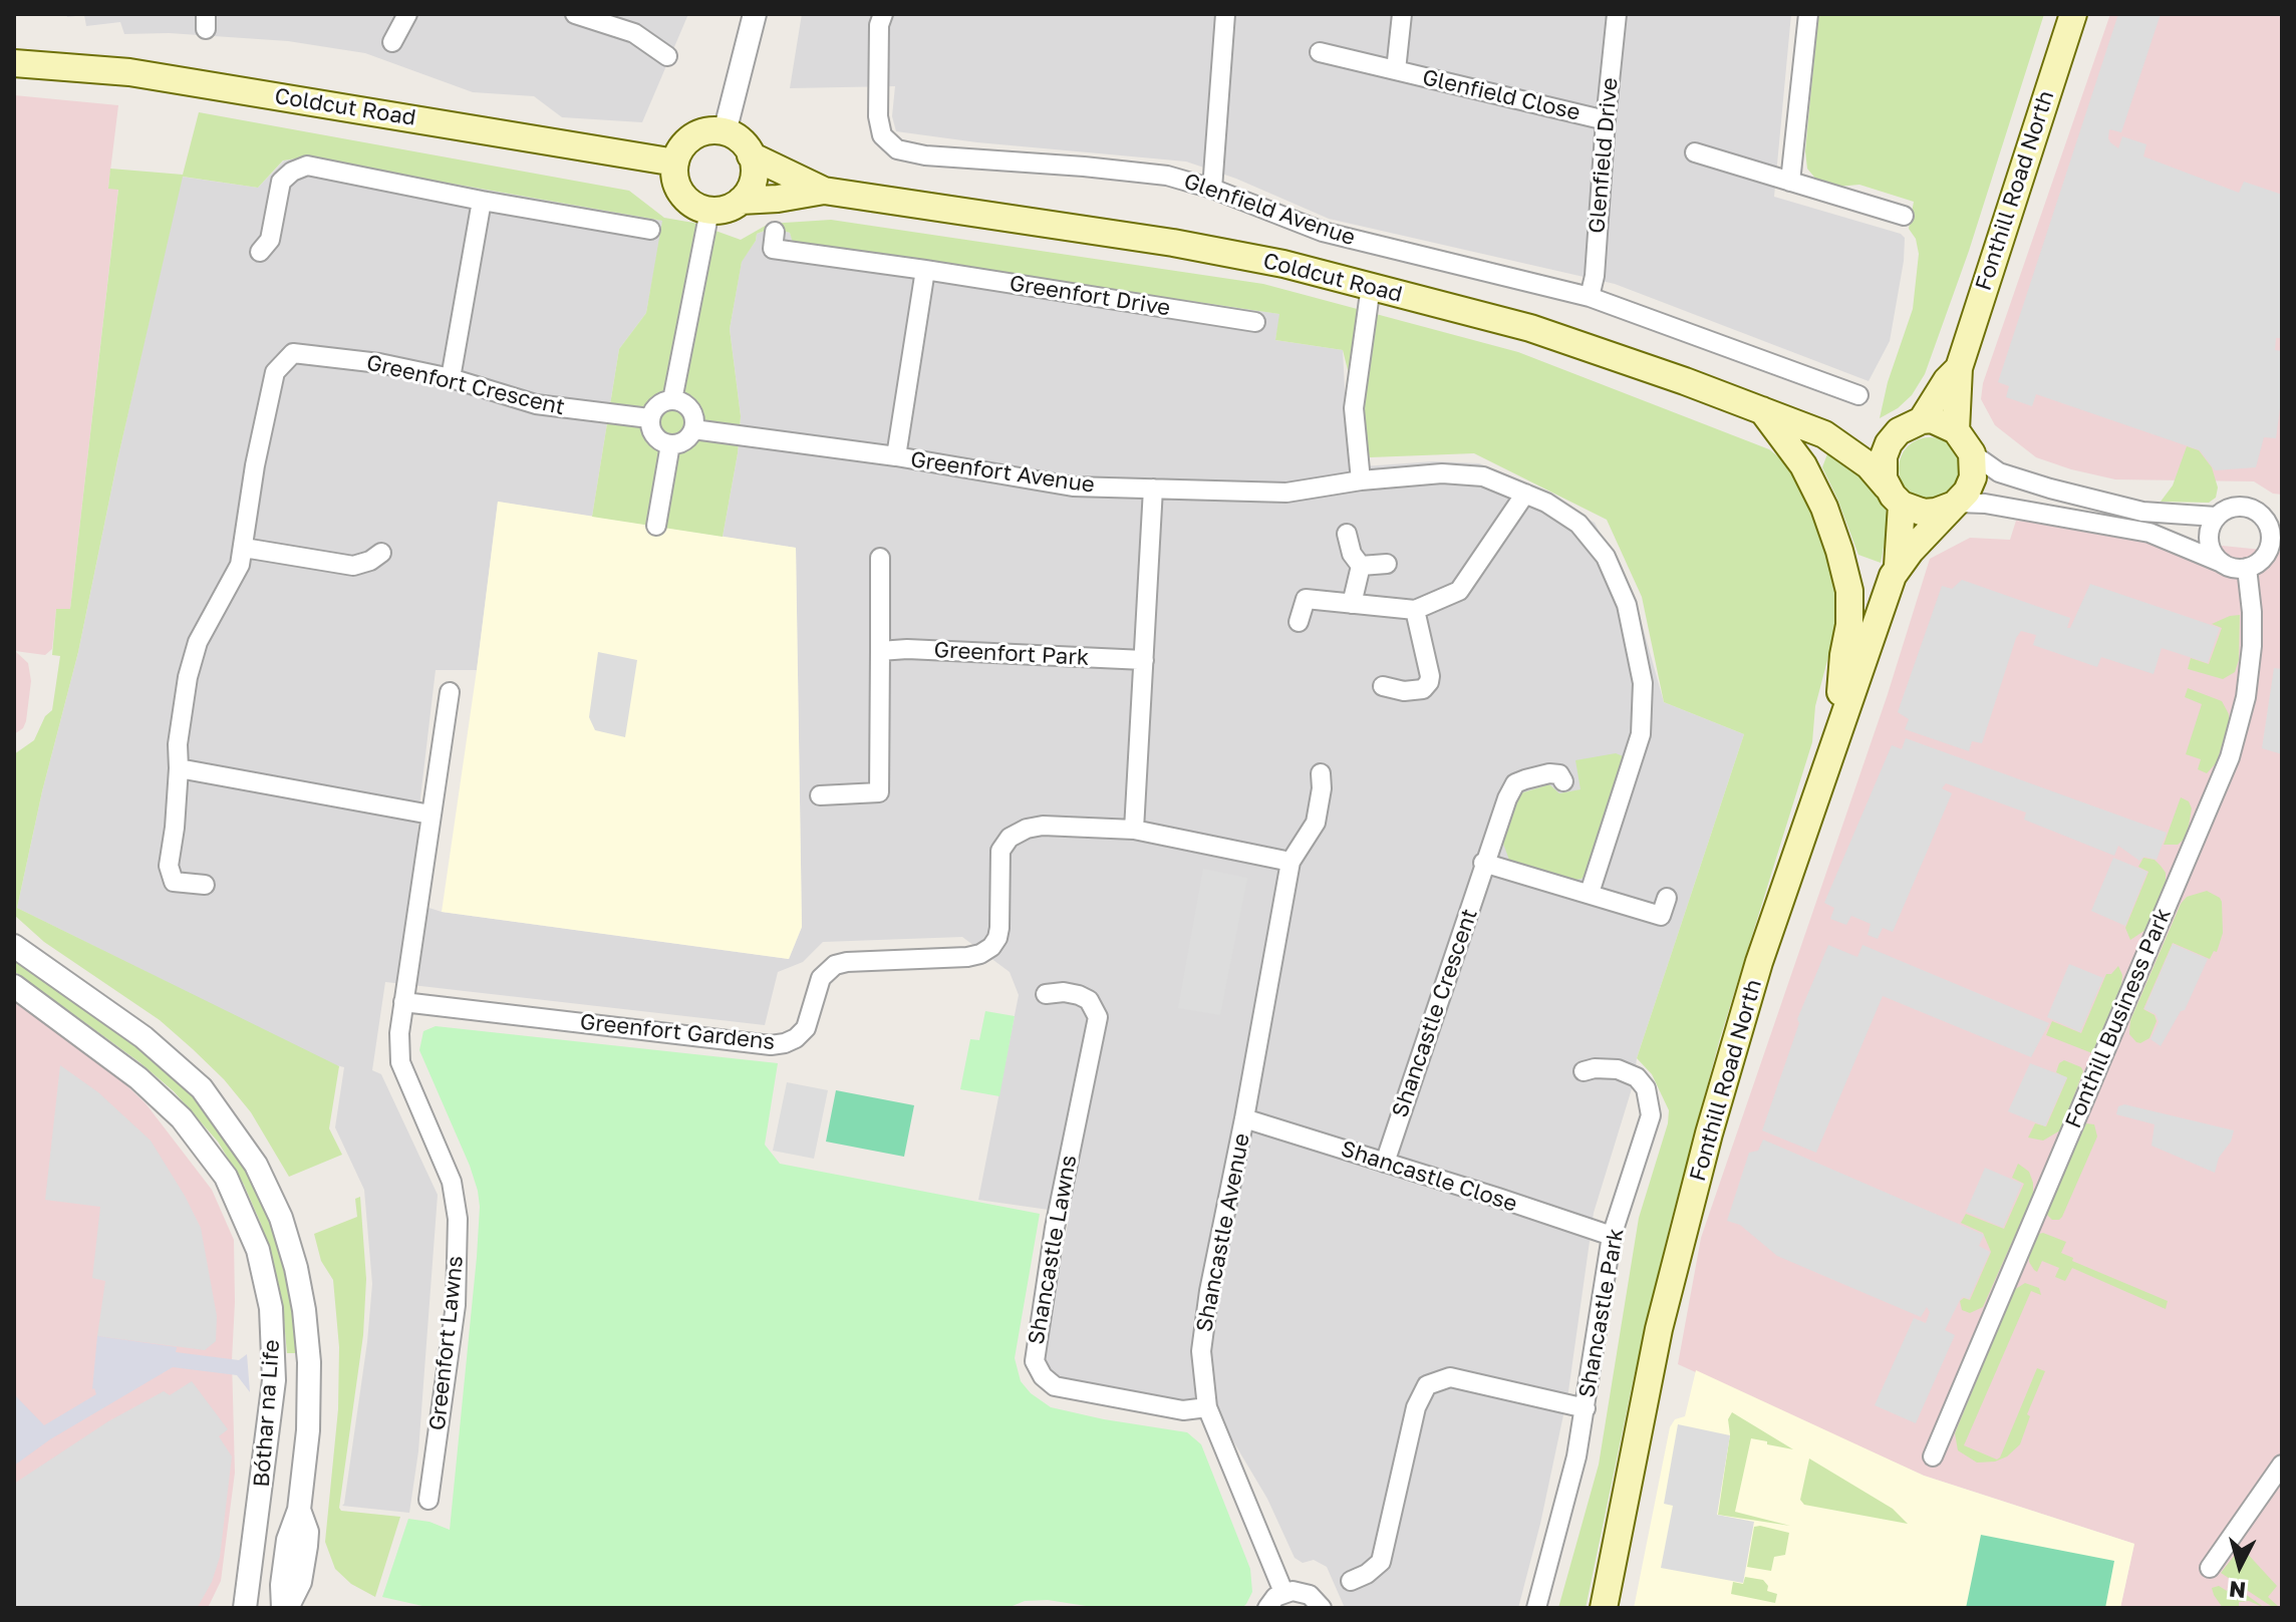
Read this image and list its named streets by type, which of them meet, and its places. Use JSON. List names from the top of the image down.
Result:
{
  "streets": {
    "main road": ["Coldcut Road", "Fonthill Road North"],
    "street": [
      "Glenfield Close",
      "Glenfield Drive",
      "Glenfield Avenue",
      "Greenfort Drive",
      "Greenfort Crescent",
      "Greenfort Avenue",
      "Greenfort Park",
      "Shancastle Crescent",
      "Fonthill Business Park",
      "Greenfort Gardens",
      "Shancastle Close",
      "Shancastle Avenue",
      "Shancastle Lawns",
      "Shancastle Park",
      "Greenfort Lawns",
      "Bóthar na Life"
    ]
  },
  "crossings": [
    ["Glenfield Close", "Glenfield Drive"],
    ["Glenfield Drive", "Glenfield Avenue"],
    ["Greenfort Crescent", "Greenfort Avenue"],
    ["Shancastle Crescent", "Shancastle Close"],
    ["Greenfort Gardens", "Greenfort Lawns"],
    ["Shancastle Close", "Shancastle Avenue"],
    ["Shancastle Close", "Shancastle Park"],
    ["Shancastle Avenue", "Shancastle Lawns"]
  ],
  "north": "bottom"
}
